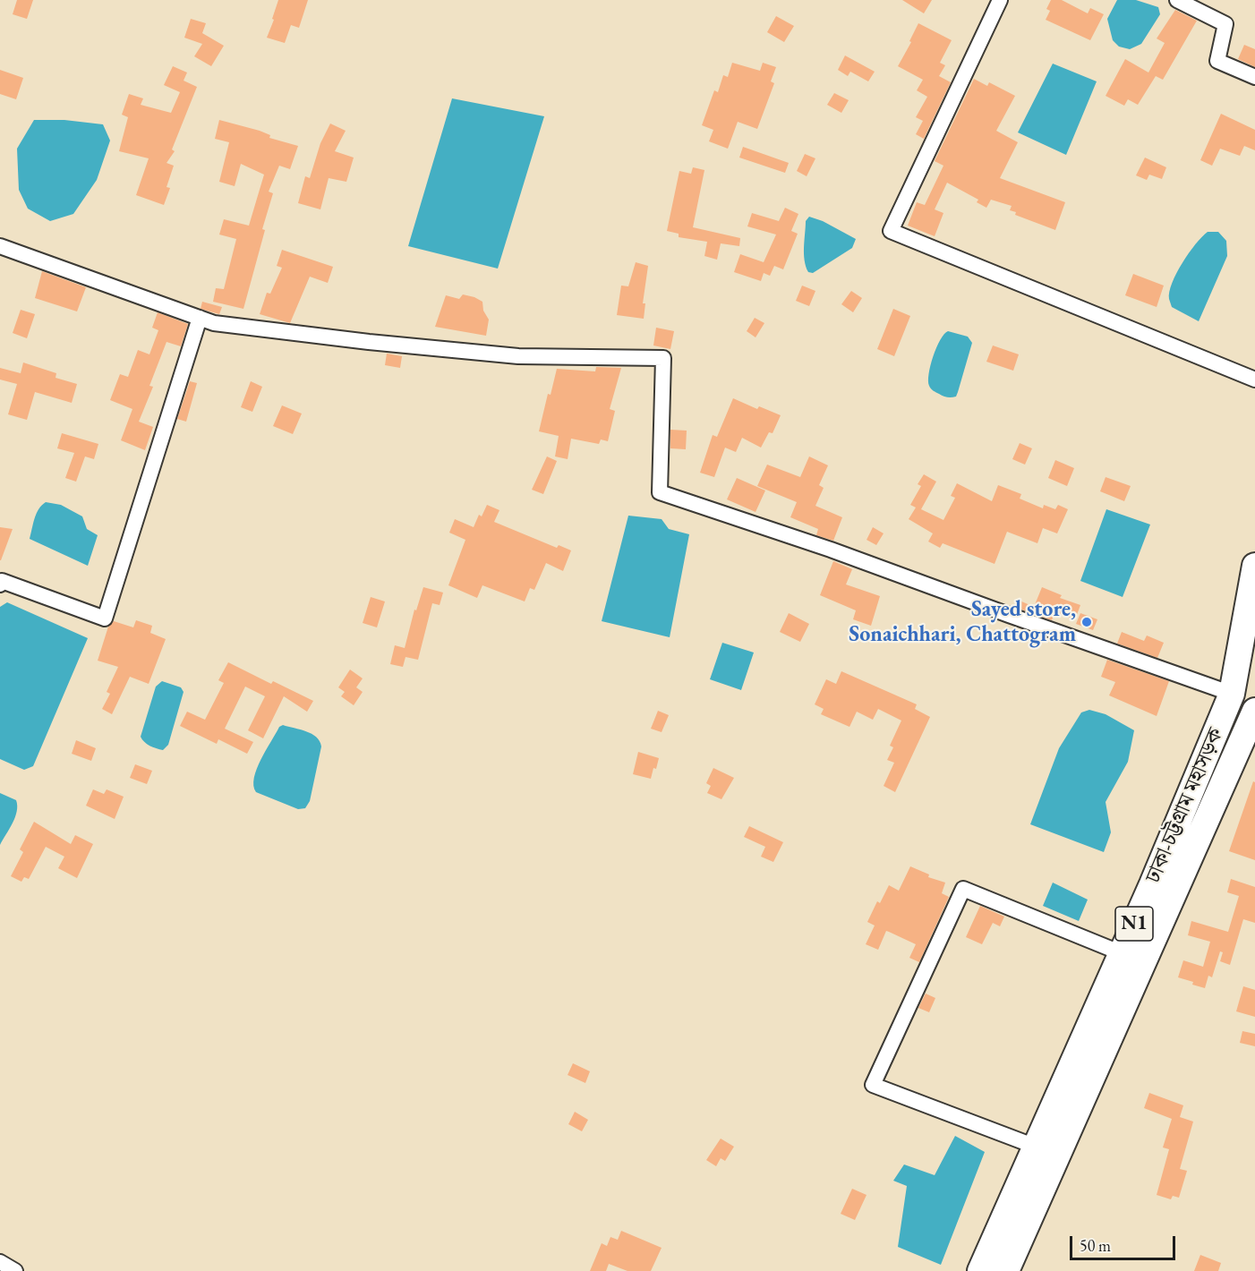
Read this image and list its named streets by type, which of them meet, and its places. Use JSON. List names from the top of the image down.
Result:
{
  "streets": {
    "highway": ["ঢাকা-চট্টগ্রাম মহাসড়ক", "N1"]
  },
  "places": ["Sayed store, Sonaichhari, Chattogram"],
  "scale_bar": "50 m"
}
